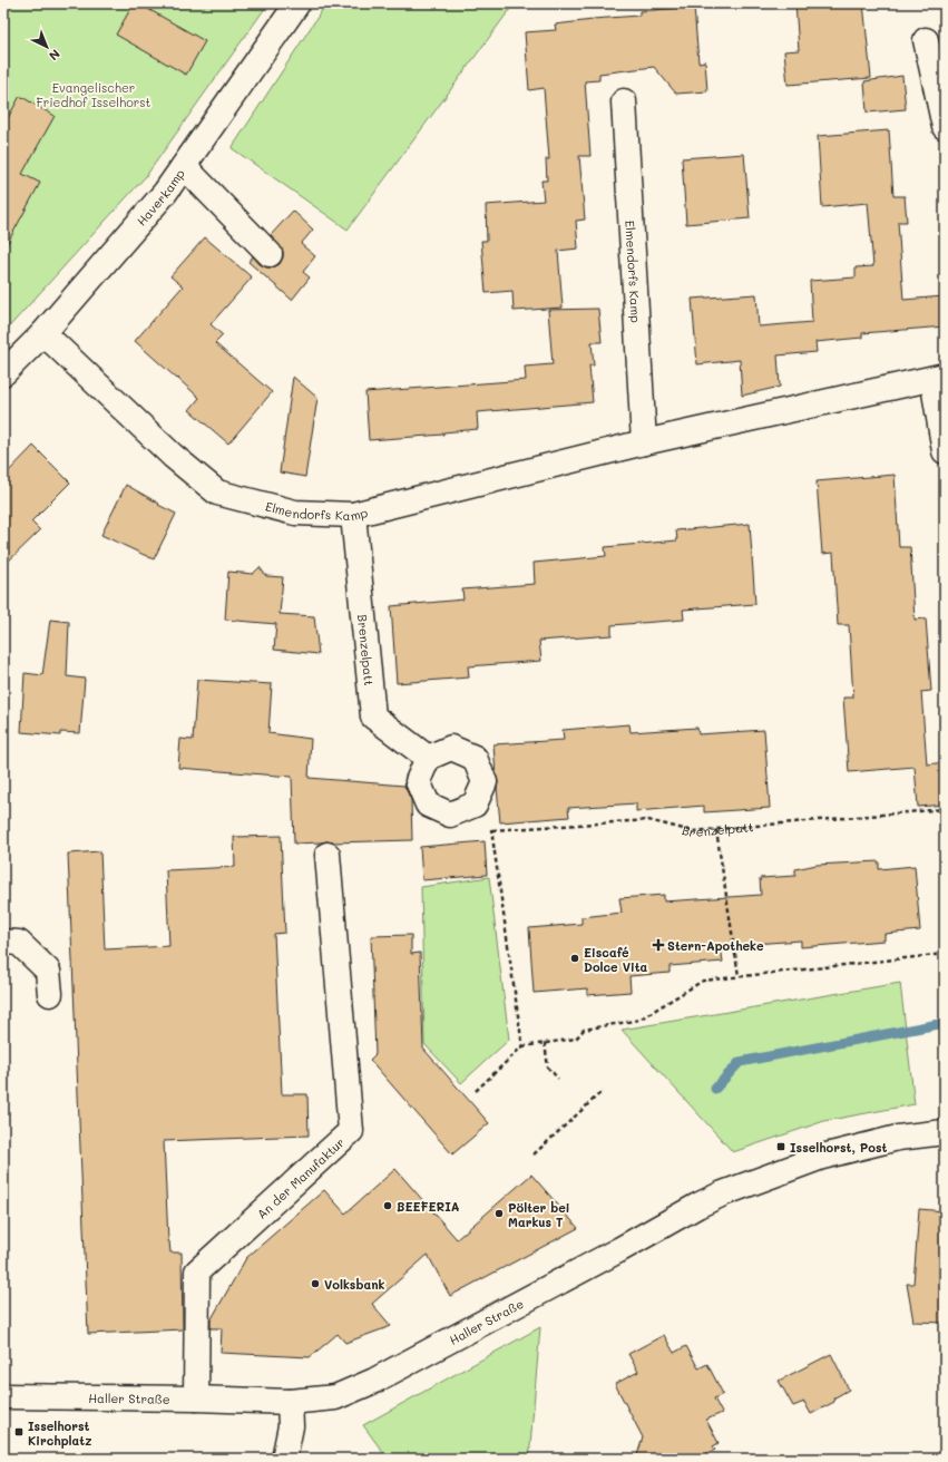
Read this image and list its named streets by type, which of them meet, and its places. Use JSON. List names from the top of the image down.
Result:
{
  "streets": {
    "street": [
      "Haverkamp",
      "Elmendorfs Kamp",
      "Brenzelpatt",
      "An der Manufaktur",
      "Haller Straße"
    ]
  },
  "crossings": [
    ["Haverkamp", "Elmendorfs Kamp"],
    ["Elmendorfs Kamp", "Brenzelpatt"],
    ["An der Manufaktur", "Haller Straße"]
  ],
  "parks": ["Evangelischer Friedhof Isselhorst"],
  "places": {
    "health": ["Stern-Apotheke"],
    "other": [
      "Eiscafé Dolce Vita",
      "BEEFERIA",
      "Pölter bei Markus T",
      "Volksbank"
    ],
    "transit": ["Isselhorst, Post", "Isselhorst Kirchplatz"]
  },
  "north": "bottom right"
}
